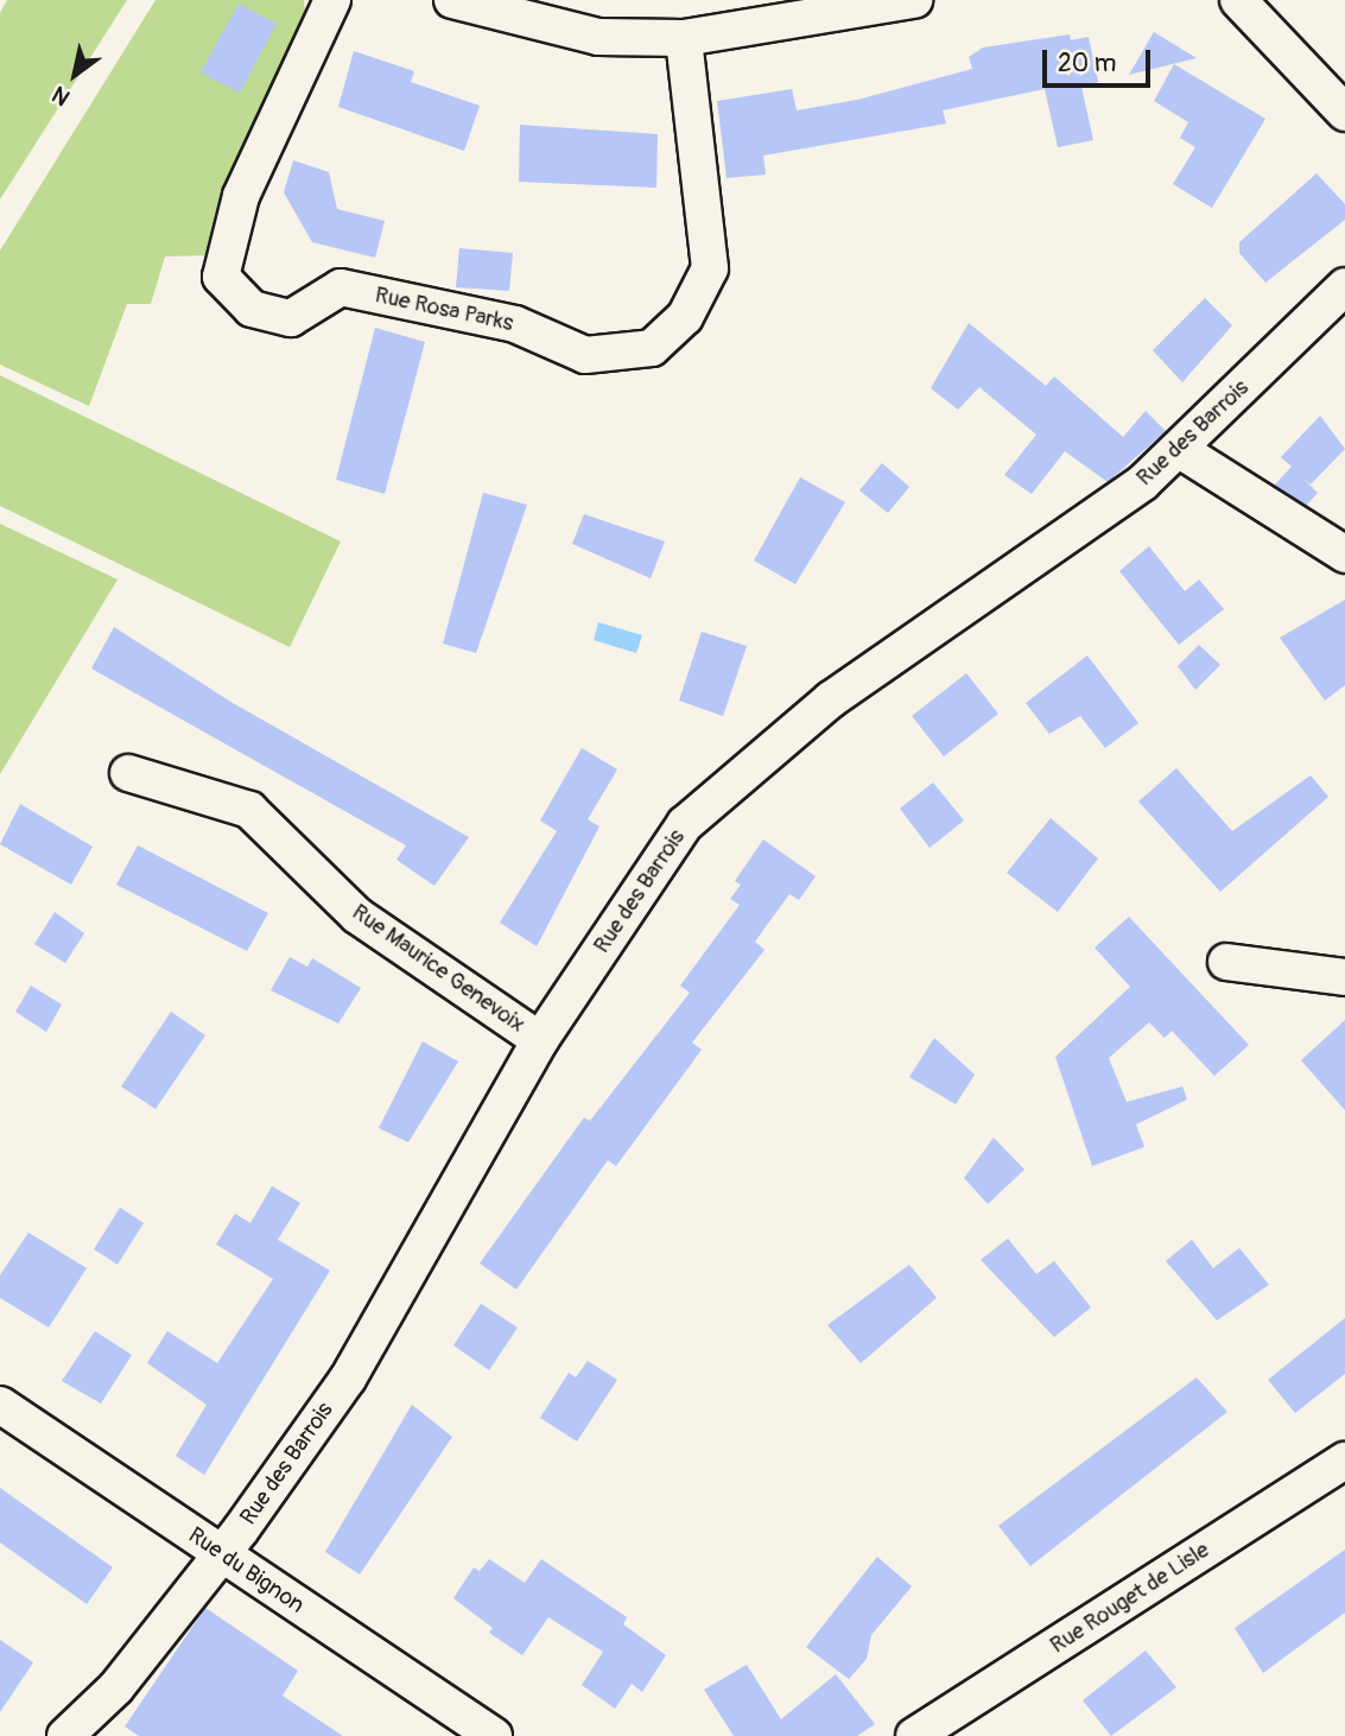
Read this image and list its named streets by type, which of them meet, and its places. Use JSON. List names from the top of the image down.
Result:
{
  "streets": {
    "street": [
      "Rue Rosa Parks",
      "Rue des Barrois",
      "Rue Maurice Genevoix",
      "Rue du Bignon",
      "Rue Rouget de Lisle"
    ]
  },
  "crossings": [
    ["Rue des Barrois", "Rue Maurice Genevoix"],
    ["Rue des Barrois", "Rue du Bignon"]
  ],
  "scale_bar": "20 m",
  "north": "bottom left"
}
